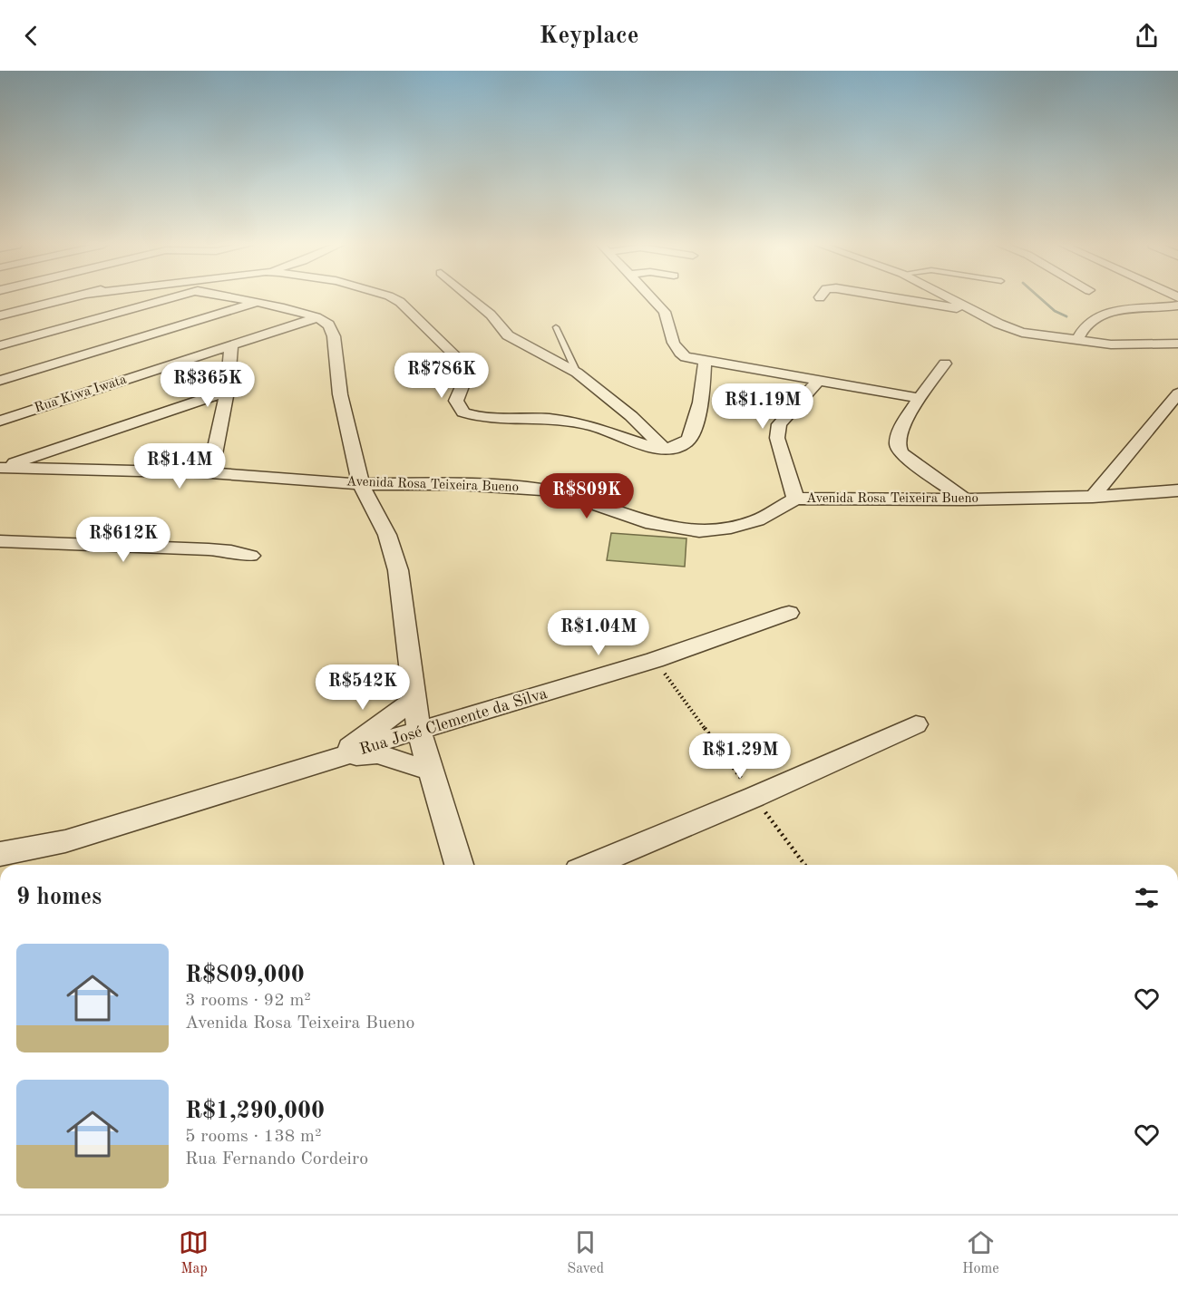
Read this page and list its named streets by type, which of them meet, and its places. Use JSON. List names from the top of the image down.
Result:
{
  "streets": {
    "street": ["Rua Kiwa Iwata", "Avenida Rosa Teixeira Bueno", "Rua José Clemente da Silva"]
  },
  "page": {
    "header": "Keyplace",
    "price": [
      "R$786K",
      "R$365K",
      "R$1.19M",
      "R$1.4M",
      "R$809K",
      "R$612K",
      "R$1.04M",
      "R$542K",
      "R$1.29M"
    ],
    "heading": "9 homes",
    "list": [
      {
        "name": "R$809,000",
        "note": "3 rooms · 92 m² · Avenida Rosa Teixeira Bueno"
      },
      {
        "name": "R$1,290,000",
        "note": "5 rooms · 138 m² · Rua Fernando Cordeiro"
      }
    ],
    "tabs": ["Map", "Saved", "Home"]
  }
}
